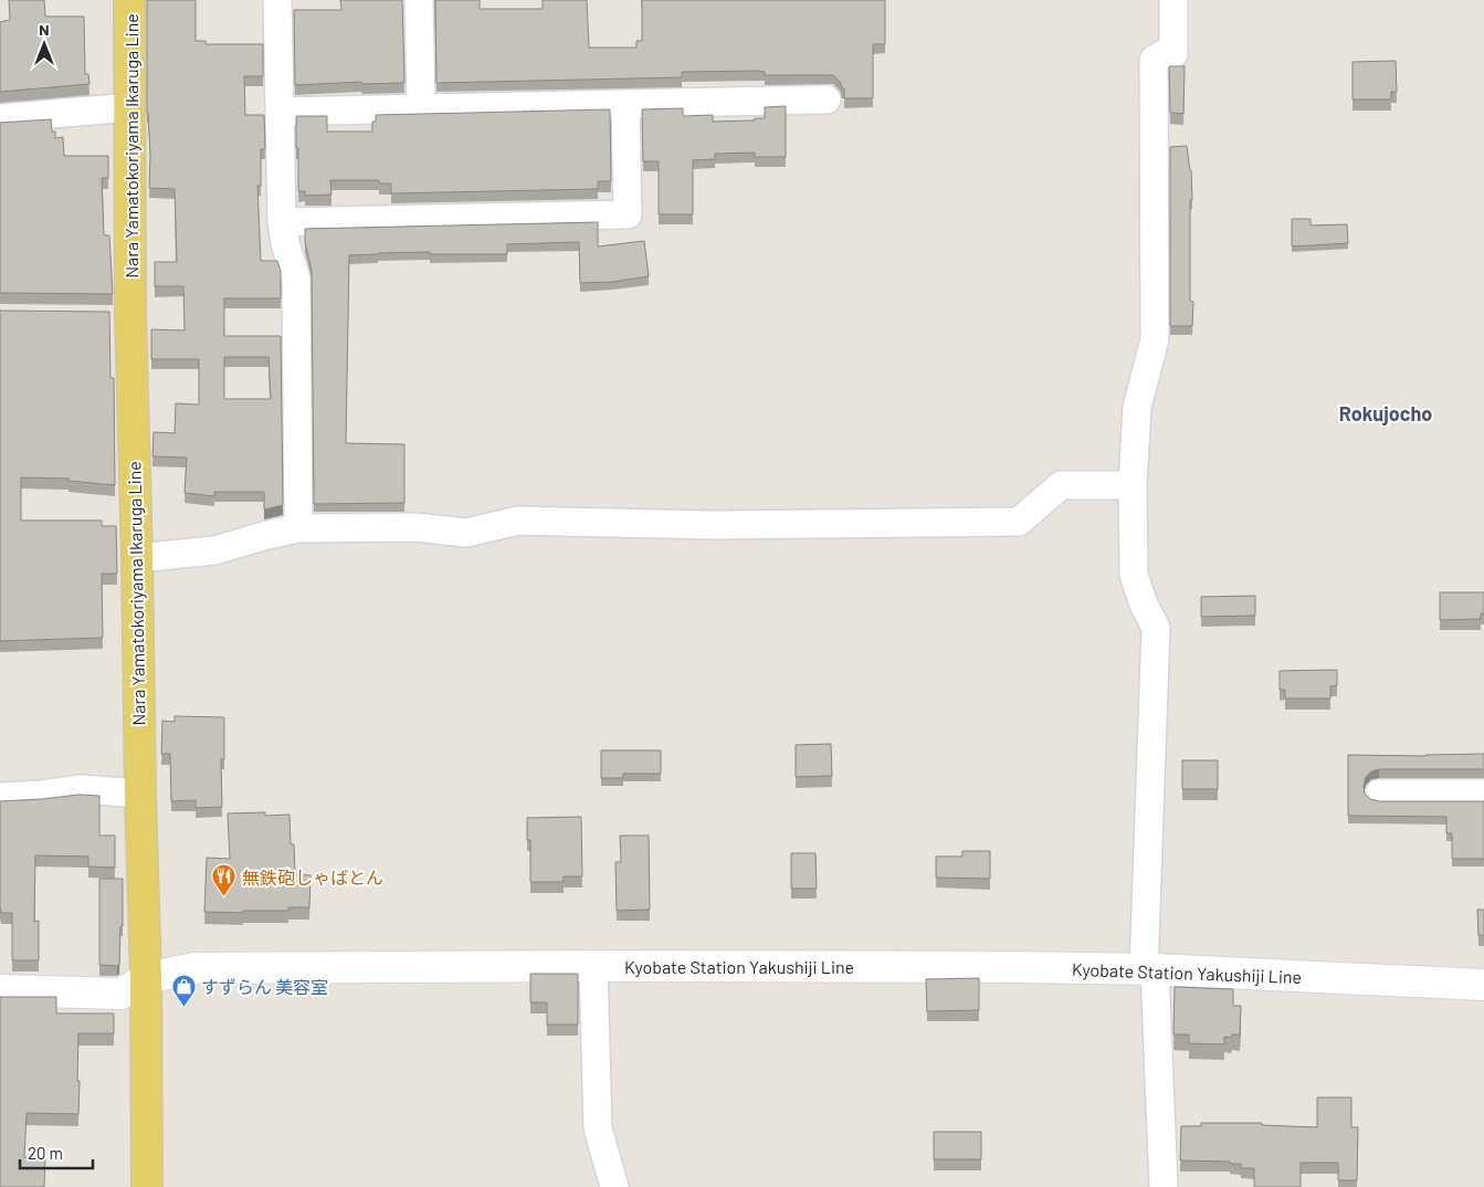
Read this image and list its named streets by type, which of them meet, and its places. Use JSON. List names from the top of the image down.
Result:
{
  "streets": {
    "main road": ["Nara Yamatokoriyama Ikaruga Line", "Kyobate Station Yakushiji Line"]
  },
  "crossings": [
    ["Nara Yamatokoriyama Ikaruga Line", "Kyobate Station Yakushiji Line"]
  ],
  "districts": ["Rokujocho"],
  "places": {
    "restaurant": ["無鉄砲しゃばとん"],
    "shop": ["すずらん 美容室"]
  },
  "scale_bar": "20 m",
  "north": "top"
}
